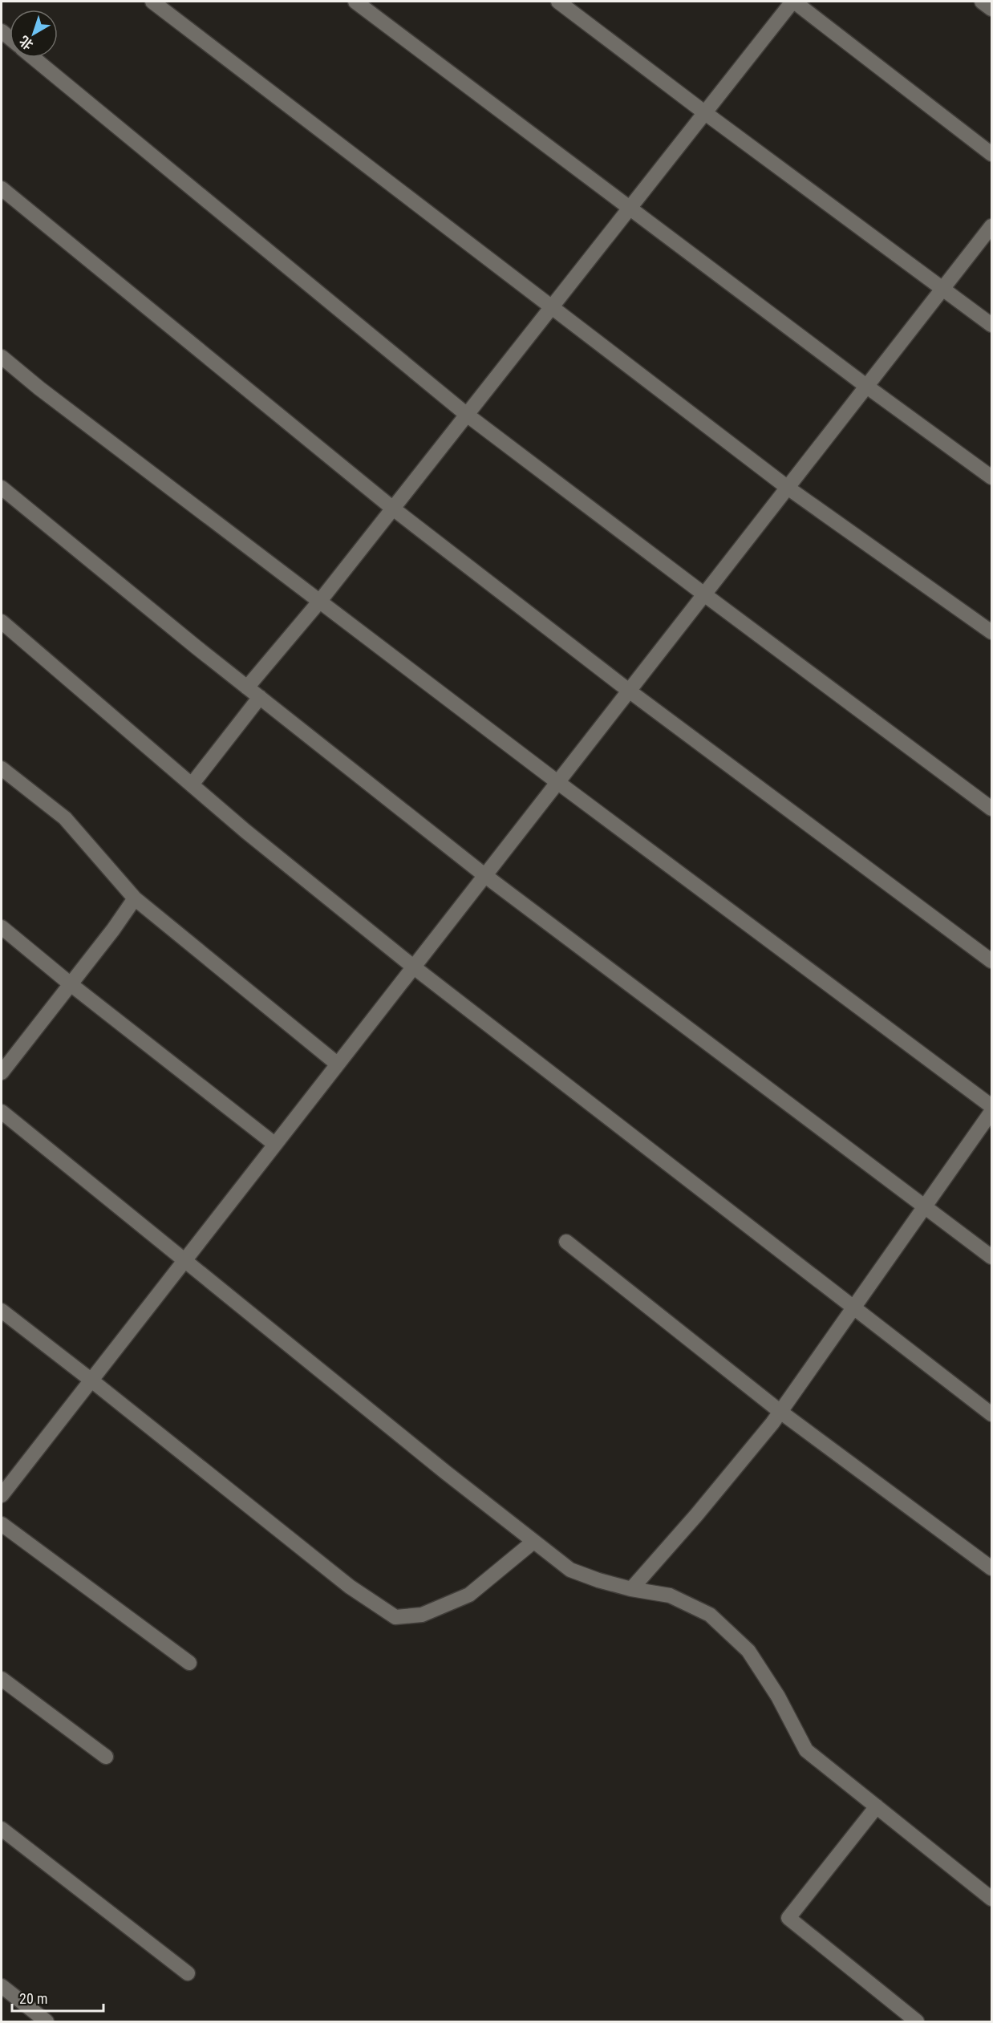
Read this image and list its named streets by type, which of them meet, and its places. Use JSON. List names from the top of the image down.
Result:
{
  "scale_bar": "20 m",
  "north": "bottom left"
}
